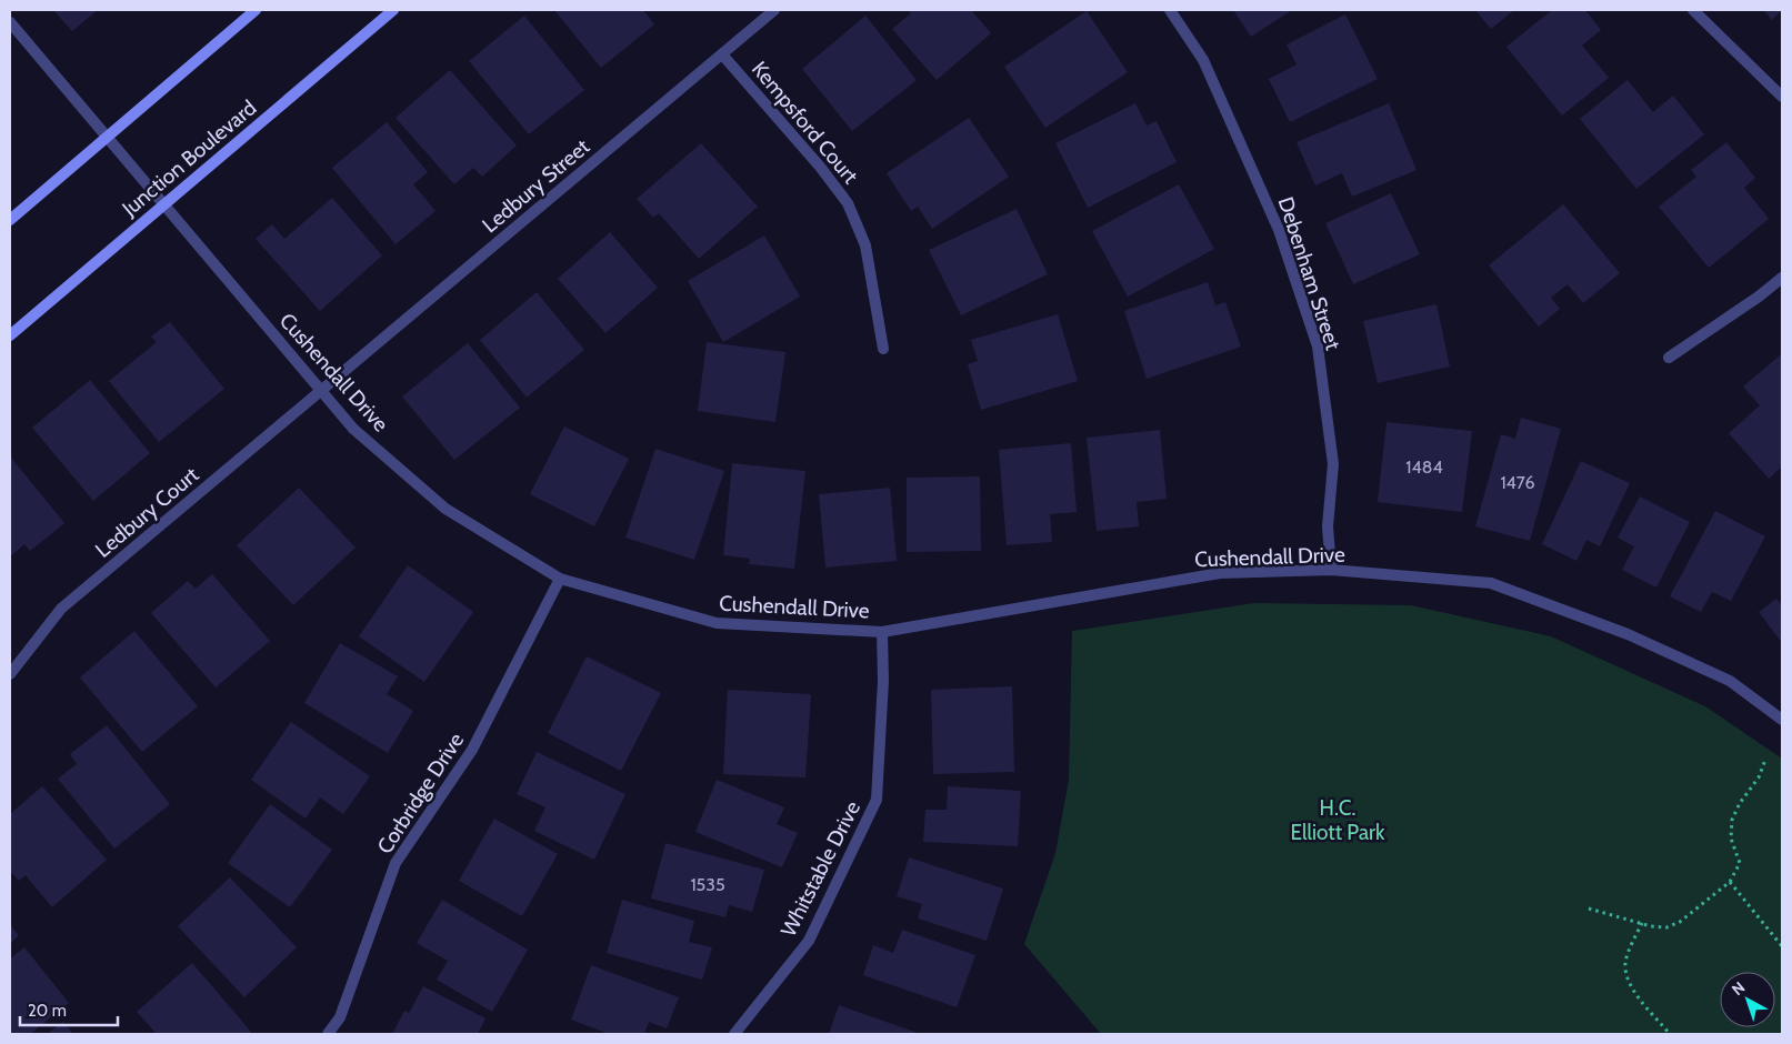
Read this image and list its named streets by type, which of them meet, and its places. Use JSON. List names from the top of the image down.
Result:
{
  "streets": {
    "main road": ["Junction Boulevard"],
    "street": [
      "Kempsford Court",
      "Ledbury Street",
      "Debenham Street",
      "Cushendall Drive",
      "Ledbury Court",
      "Corbridge Drive",
      "Whitstable Drive"
    ]
  },
  "crossings": [
    ["Kempsford Court", "Ledbury Street"],
    ["Junction Boulevard", "Cushendall Drive"],
    ["Ledbury Street", "Cushendall Drive"],
    ["Ledbury Street", "Ledbury Court"],
    ["Debenham Street", "Cushendall Drive"],
    ["Cushendall Drive", "Ledbury Court"],
    ["Cushendall Drive", "Corbridge Drive"],
    ["Cushendall Drive", "Whitstable Drive"]
  ],
  "parks": ["H.C. Elliott Park"],
  "house_numbers": ["1484", "1476", "1535"],
  "scale_bar": "20 m",
  "north": "top left"
}
